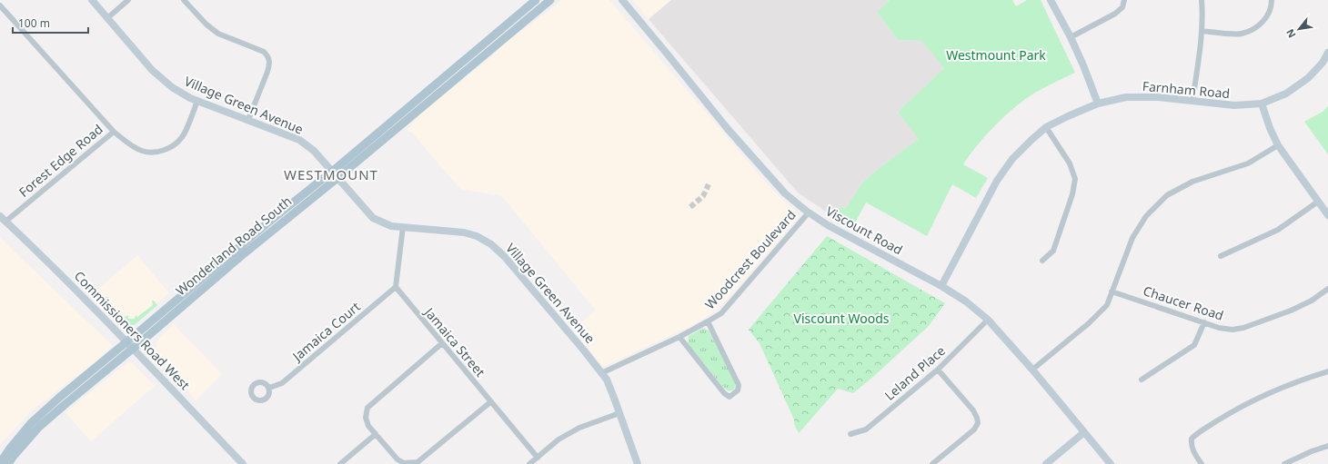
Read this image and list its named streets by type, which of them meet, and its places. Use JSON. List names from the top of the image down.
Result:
{
  "streets": {
    "main road": ["Wonderland Road South"],
    "street": [
      "Farnham Road",
      "Village Green Avenue",
      "Forest Edge Road",
      "Viscount Road",
      "Woodcrest Boulevard",
      "Chaucer Road",
      "Commissioners Road West",
      "Jamaica Court",
      "Jamaica Street",
      "Leland Place"
    ]
  },
  "crossings": [
    ["Farnham Road", "Viscount Road"],
    ["Village Green Avenue", "Wonderland Road South"],
    ["Village Green Avenue", "Woodcrest Boulevard"],
    ["Forest Edge Road", "Commissioners Road West"],
    ["Viscount Road", "Woodcrest Boulevard"],
    ["Viscount Road", "Leland Place"],
    ["Wonderland Road South", "Commissioners Road West"],
    ["Jamaica Court", "Jamaica Street"]
  ],
  "districts": ["WESTMOUNT"],
  "parks": ["Westmount Park", "Viscount Woods"],
  "scale_bar": "100 m",
  "north": "bottom left"
}
